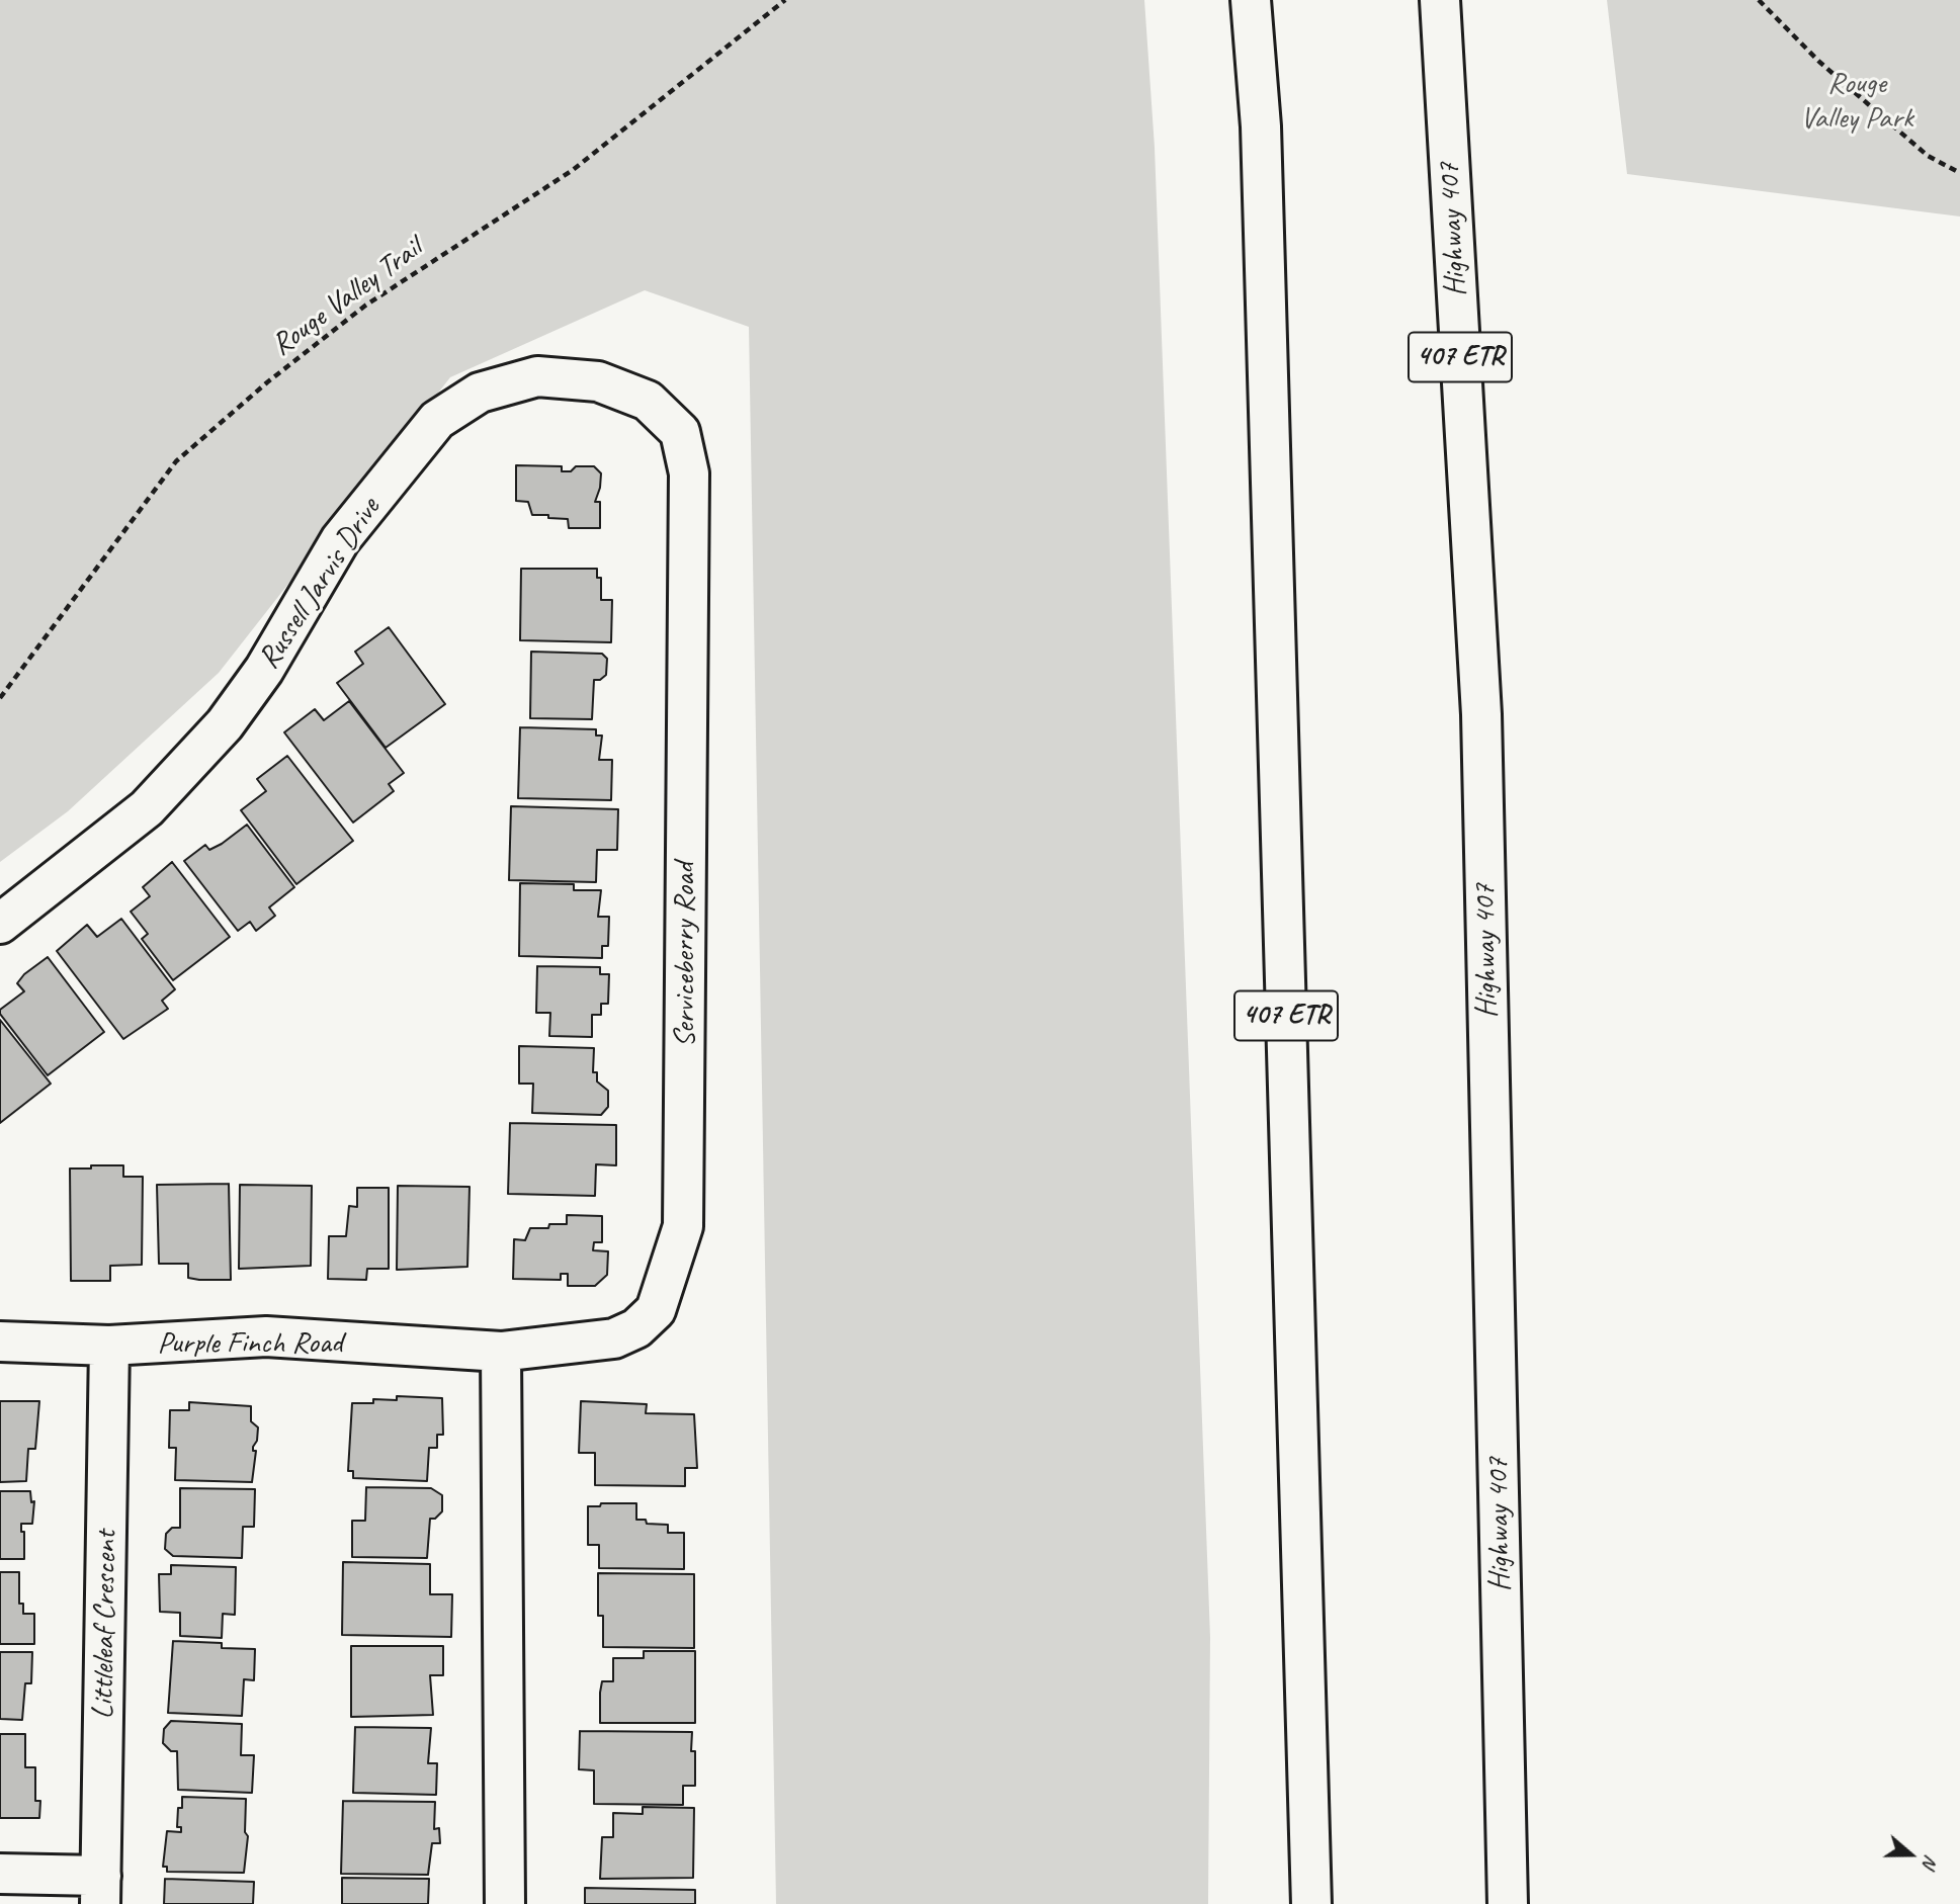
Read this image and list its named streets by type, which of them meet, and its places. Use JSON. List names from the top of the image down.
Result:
{
  "streets": {
    "main road": [
      "Highway 407",
      "407 ETR",
      "Russell Jarvis Drive",
      "Serviceberry Road",
      "Purple Finch Road",
      "Littleleaf Crescent"
    ],
    "path": ["Rouge Valley Trail"]
  },
  "crossings": [
    ["Russell Jarvis Drive", "Serviceberry Road"],
    ["Serviceberry Road", "Purple Finch Road"],
    ["Purple Finch Road", "Littleleaf Crescent"]
  ],
  "parks": ["Rouge Valley Park"],
  "north": "right"
}
